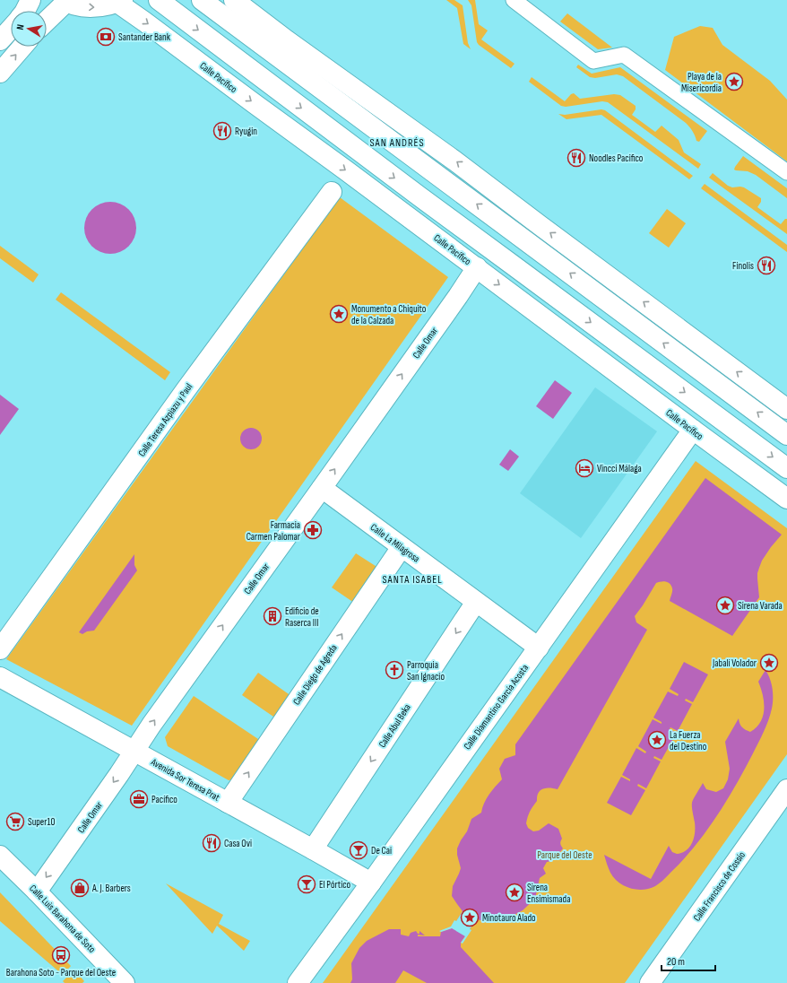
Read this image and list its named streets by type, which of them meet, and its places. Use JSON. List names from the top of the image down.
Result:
{
  "streets": {
    "street": [
      "Calle Pacífico",
      "Calle Omar",
      "Calle Teresa Azpiazu y Paul",
      "Calle La Milagrosa",
      "Calle Diego de Agreda",
      "Calle Diamantino García Acosta",
      "Calle Abul Beka",
      "Avenida Sor Teresa Prat",
      "Calle Francisco de Cossío",
      "Calle Luis Barahona de Soto"
    ]
  },
  "crossings": [
    ["Calle Pacífico", "Calle Omar"],
    ["Calle Pacífico", "Calle Diamantino García Acosta"],
    ["Calle Omar", "Calle La Milagrosa"],
    ["Calle Omar", "Avenida Sor Teresa Prat"],
    ["Calle Omar", "Calle Luis Barahona de Soto"],
    ["Calle La Milagrosa", "Calle Diego de Agreda"],
    ["Calle La Milagrosa", "Calle Diamantino García Acosta"],
    ["Calle La Milagrosa", "Calle Abul Beka"],
    ["Calle Diego de Agreda", "Avenida Sor Teresa Prat"],
    ["Calle Diamantino García Acosta", "Avenida Sor Teresa Prat"],
    ["Calle Abul Beka", "Avenida Sor Teresa Prat"]
  ],
  "one_way": ["Calle Diego de Agreda", "Calle Abul Beka"],
  "districts": ["SAN ANDRÉS", "SANTA ISABEL"],
  "parks": ["Parque del Oeste"],
  "places": {
    "bank": ["Santander Bank"],
    "place": [
      "Playa de la Misericordia",
      "Monumento a Chiquito de la Calzada",
      "Sirena Varada",
      "Jabalí Volador",
      "La Fuerza del Destino",
      "Sirena Ensimismada",
      "Minotauro Alado"
    ],
    "restaurant": [
      "Ryugin",
      "Noodles Pacifico",
      "Finolis",
      "Casa Ovi"
    ],
    "hotel": ["Vincci Málaga"],
    "pharmacy": ["Farmacia Carmen Palomar"],
    "building": ["Edificio de Raserca III"],
    "church": ["Parroquia San Ignacio"],
    "office": ["Pacífico"],
    "supermarket": ["Super10"],
    "bar": ["De Cai", "El Pórtico"],
    "shop": ["A. J. Barbers"],
    "bus stop": ["Barahona Soto - Parque del Oeste"]
  },
  "scale_bar": "20 m",
  "north": "left"
}
